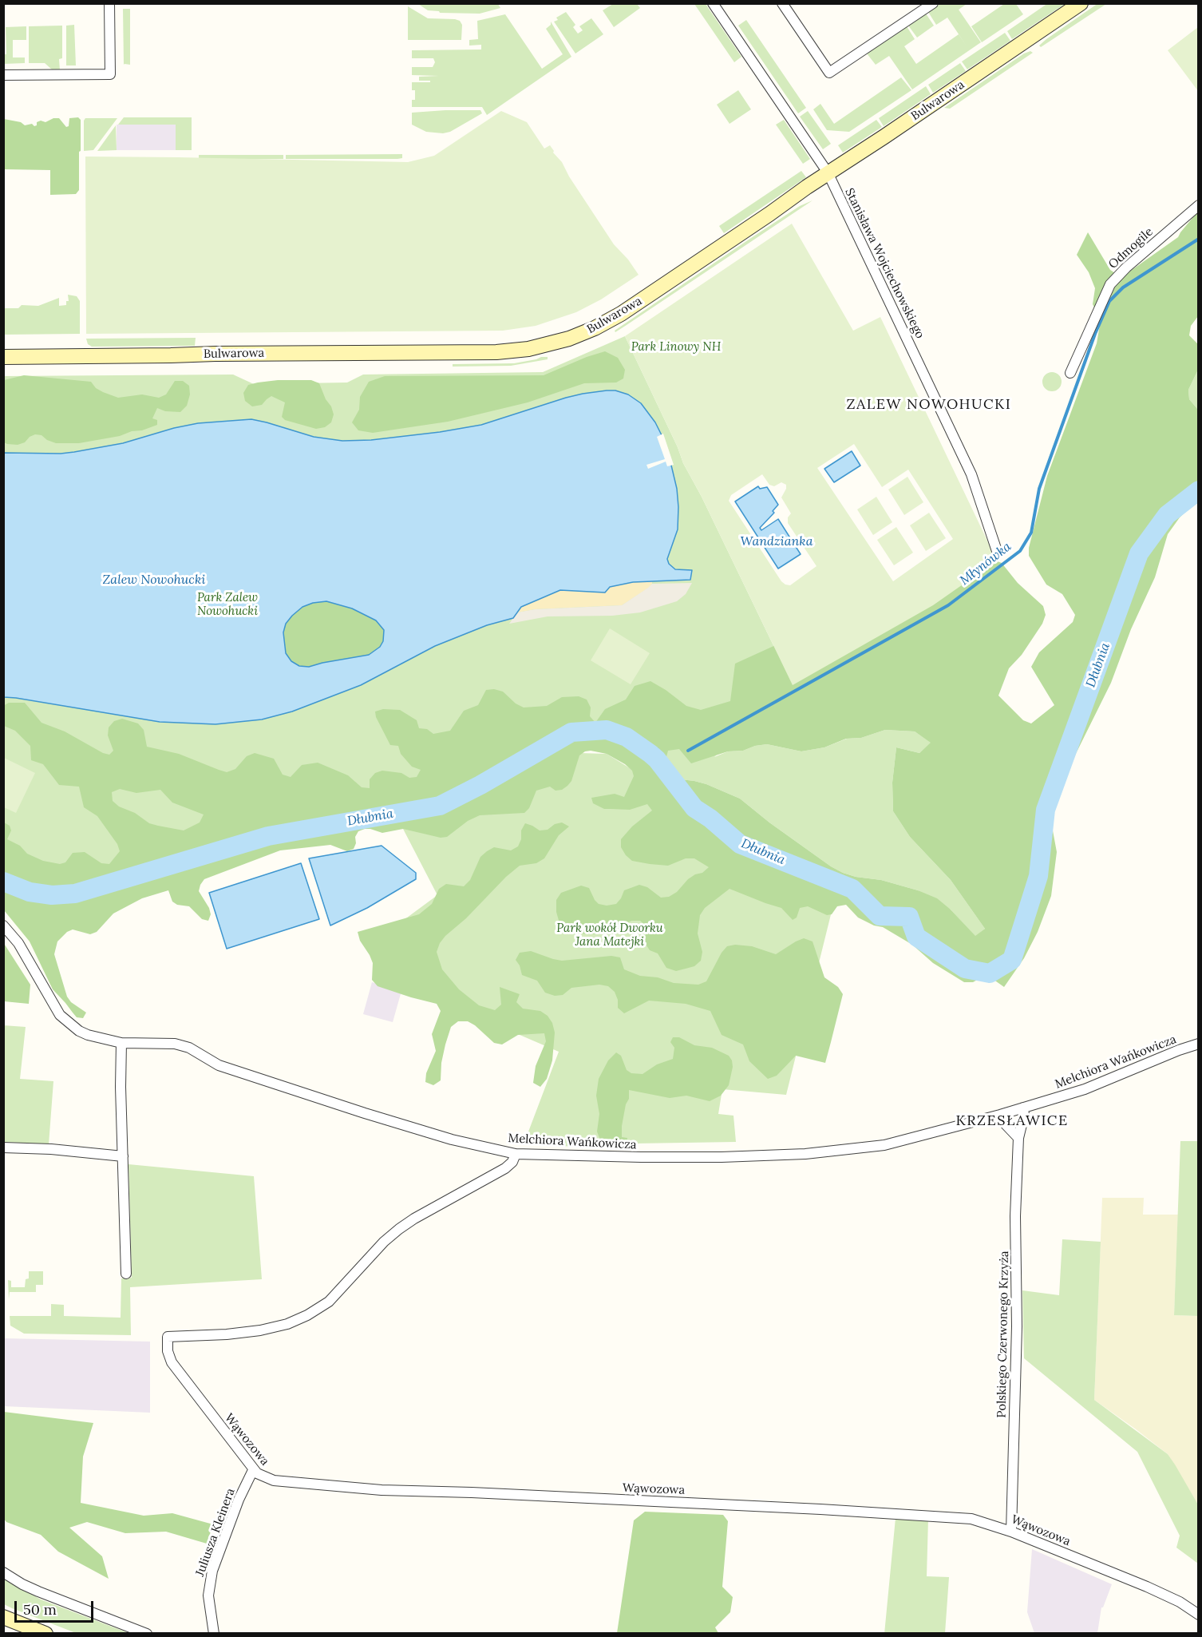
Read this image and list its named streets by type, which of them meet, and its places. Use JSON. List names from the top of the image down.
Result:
{
  "streets": {
    "street": [
      "Bulwarowa",
      "Odmogile",
      "Stanisława Wojciechowskiego",
      "Melchiora Wańkowicza",
      "Polskiego Czerwonego Krzyża",
      "Wąwozowa",
      "Juliusza Kleinera"
    ]
  },
  "crossings": [
    ["Bulwarowa", "Stanisława Wojciechowskiego"],
    ["Melchiora Wańkowicza", "Polskiego Czerwonego Krzyża"],
    ["Melchiora Wańkowicza", "Wąwozowa"],
    ["Polskiego Czerwonego Krzyża", "Wąwozowa"],
    ["Wąwozowa", "Juliusza Kleinera"]
  ],
  "districts": ["ZALEW NOWOHUCKI", "KRZESŁAWICE"],
  "water": [
    "Wandzianka",
    "Młynówka",
    "Zalew Nowohucki",
    "Dłubnia"
  ],
  "parks": ["Park Linowy NH", "Park Zalew Nowohucki", "Park wokół Dworku Jana Matejki"],
  "scale_bar": "50 m"
}
